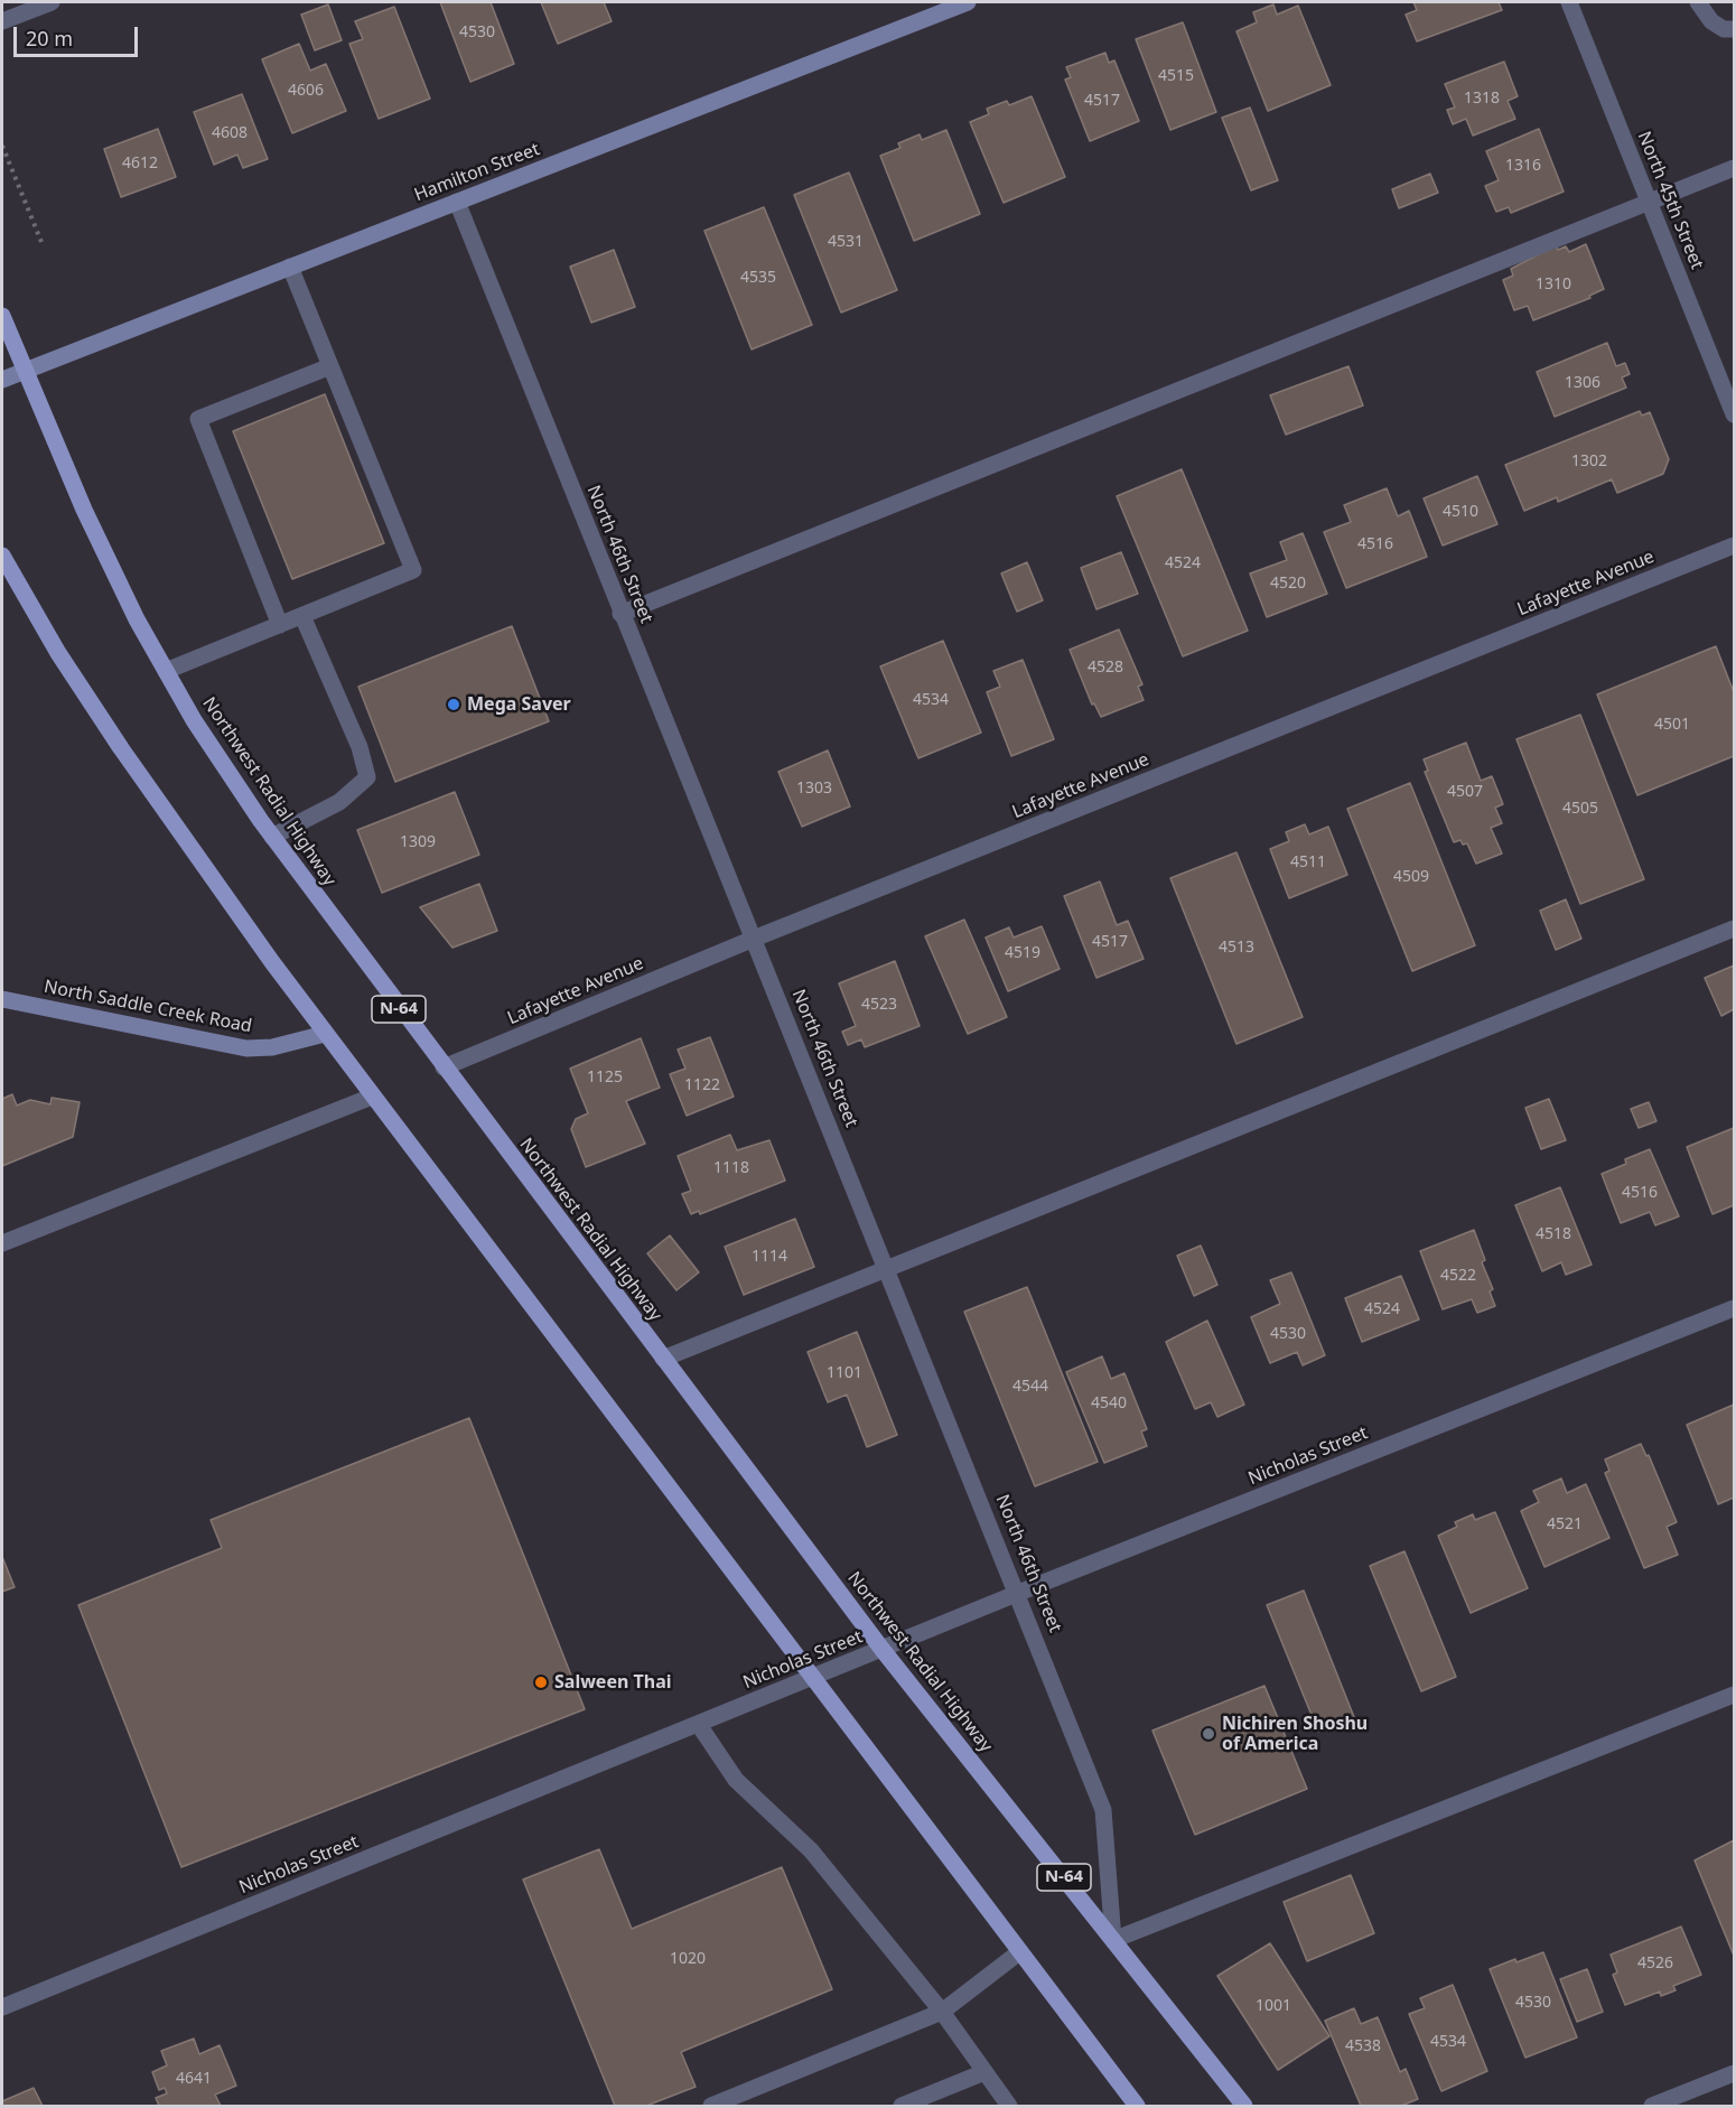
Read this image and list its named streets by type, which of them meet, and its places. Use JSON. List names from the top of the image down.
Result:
{
  "streets": {
    "main road": [
      "Hamilton Street",
      "Northwest Radial Highway",
      "North Saddle Creek Road",
      "N-64"
    ],
    "street": [
      "North 45th Street",
      "North 46th Street",
      "Lafayette Avenue",
      "Nicholas Street"
    ]
  },
  "crossings": [
    ["Hamilton Street", "North 46th Street"],
    ["Hamilton Street", "Northwest Radial Highway"],
    ["North 46th Street", "Lafayette Avenue"],
    ["North 46th Street", "Northwest Radial Highway"],
    ["North 46th Street", "Nicholas Street"],
    ["Lafayette Avenue", "Northwest Radial Highway"],
    ["Northwest Radial Highway", "Nicholas Street"]
  ],
  "places": ["Mega Saver", "Salween Thai", "Nichiren Shoshu of America"],
  "house_numbers": [
    "4530",
    "4515",
    "4606",
    "1318",
    "4517",
    "4608",
    "4612",
    "1316",
    "4531",
    "4535",
    "1310",
    "1306",
    "1302",
    "4510",
    "4516",
    "4524",
    "4520",
    "4528",
    "4534",
    "4501",
    "1303",
    "4507",
    "4505",
    "1309",
    "4511",
    "4509",
    "4517",
    "4513",
    "4519",
    "4523",
    "1125",
    "1122",
    "1118",
    "4516",
    "4518",
    "1114",
    "4522",
    "4524",
    "4530",
    "1101",
    "4544",
    "4540",
    "4521",
    "1020",
    "4526",
    "4530",
    "1001",
    "4534",
    "4538",
    "4641"
  ],
  "scale_bar": "20 m"
}
